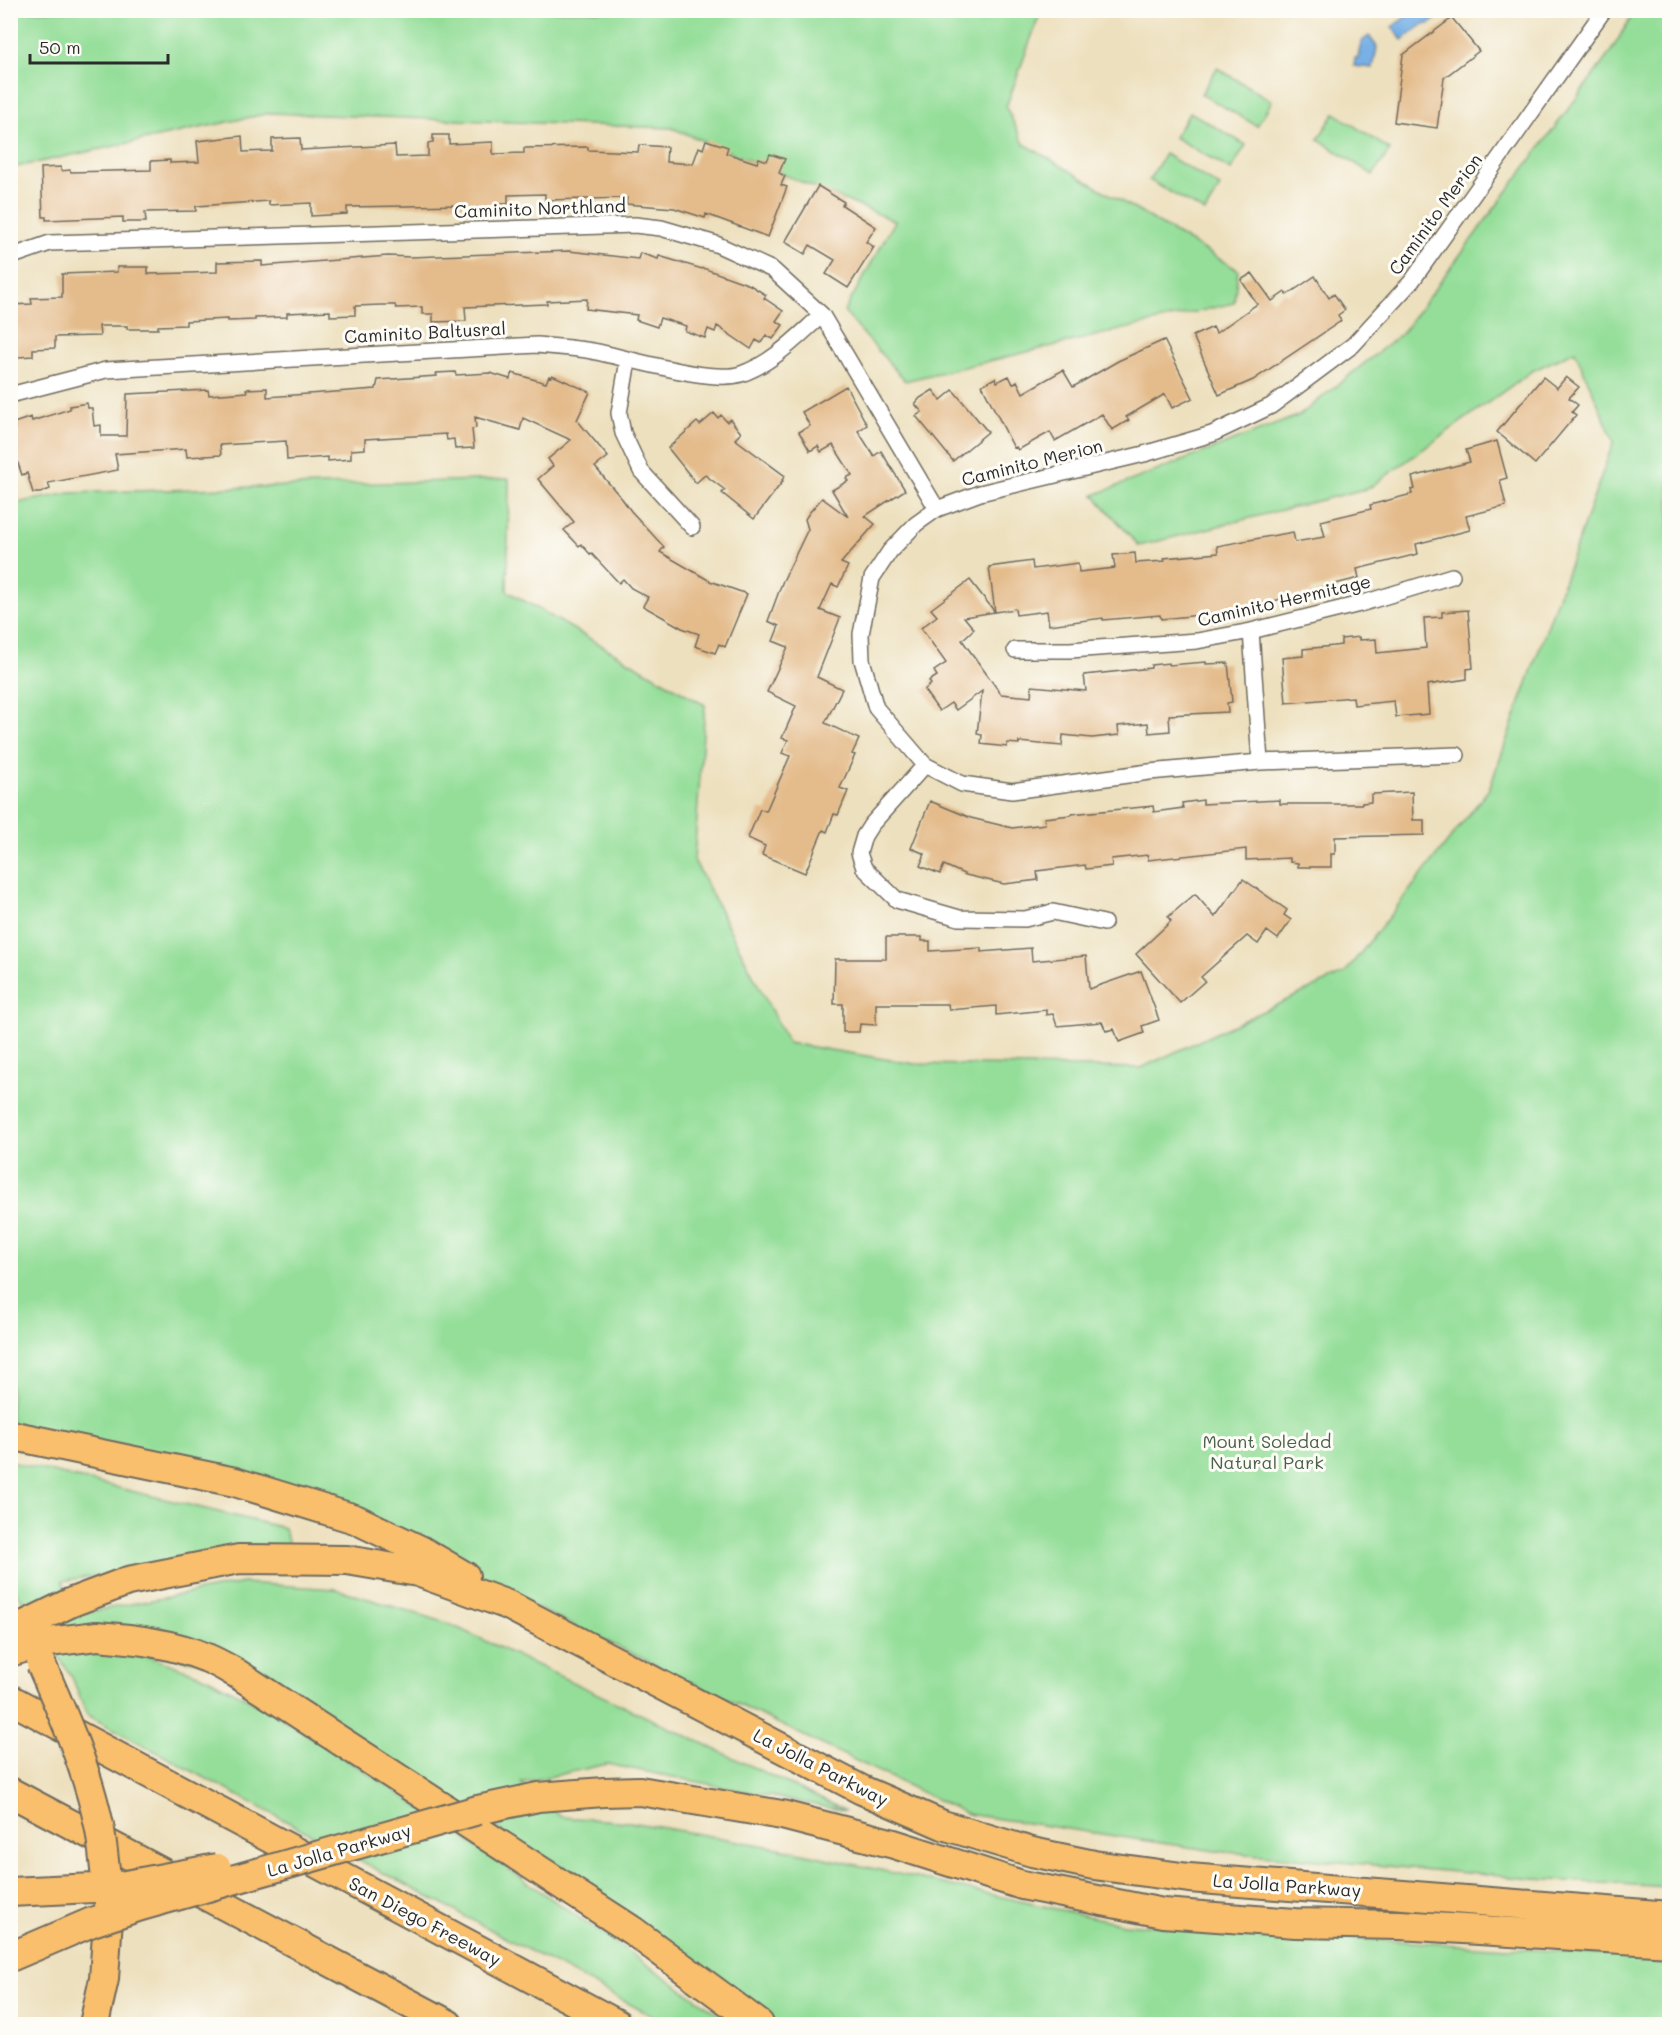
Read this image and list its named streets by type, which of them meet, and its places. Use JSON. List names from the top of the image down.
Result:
{
  "streets": {
    "highway": ["La Jolla Parkway", "San Diego Freeway"],
    "street": [
      "Caminito Northland",
      "Caminito Merion",
      "Caminito Baltusral",
      "Caminito Hermitage"
    ]
  },
  "crossings": [
    ["Caminito Northland", "Caminito Merion"],
    ["Caminito Northland", "Caminito Baltusral"]
  ],
  "parks": ["Mount Soledad Natural Park"],
  "scale_bar": "50 m"
}
